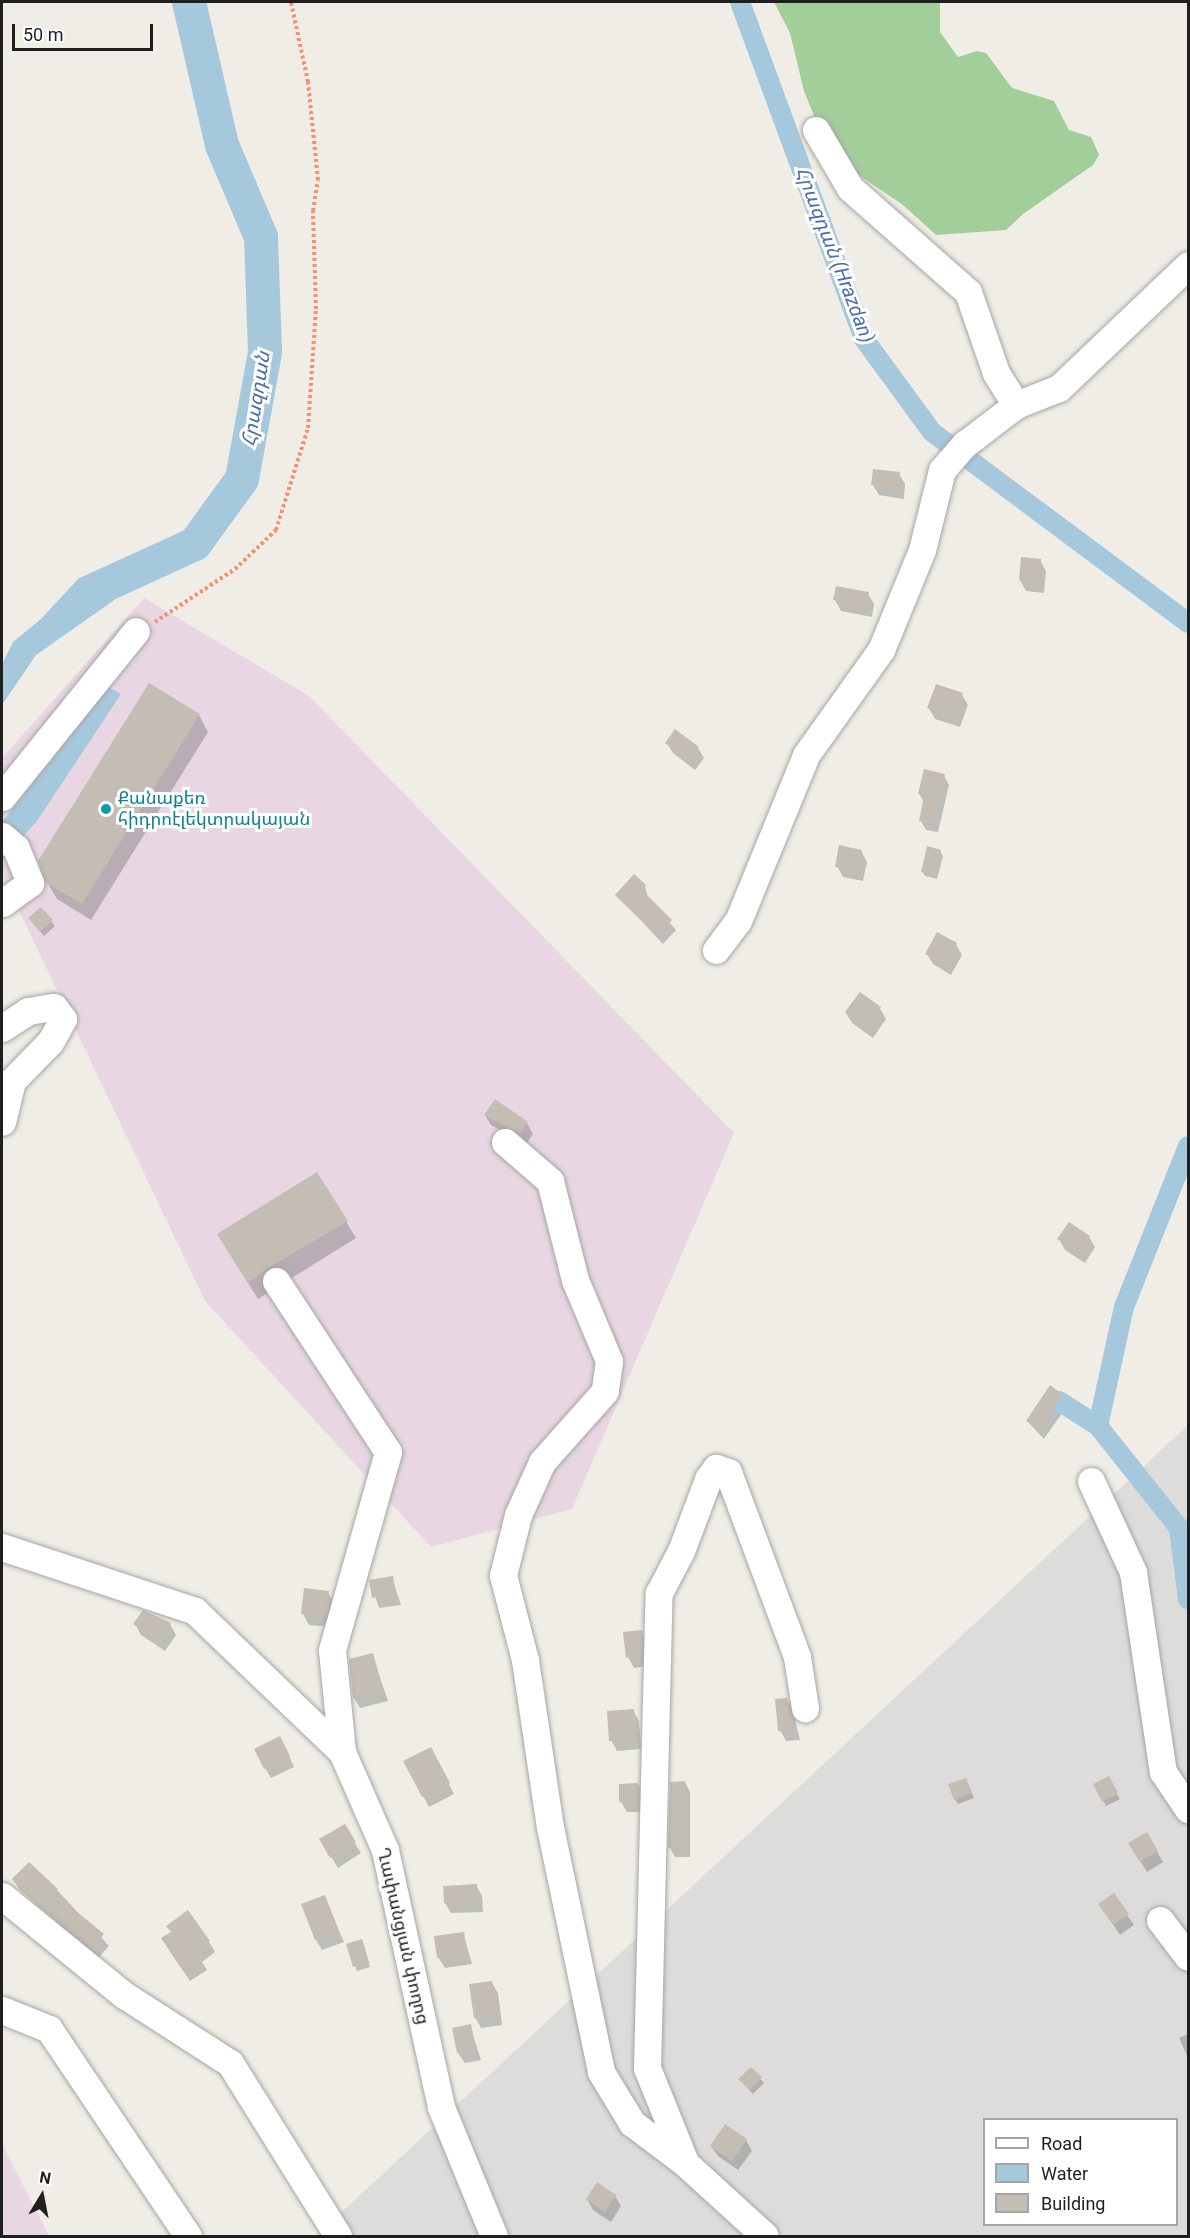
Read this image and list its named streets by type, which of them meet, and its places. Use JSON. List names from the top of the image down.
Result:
{
  "streets": {
    "street": ["Ղափանցյան փողոց"]
  },
  "water": ["Հրազդան (Hrazdan)", "Հրազդան"],
  "places": ["Քանաքեռ հիդրոէլեկտրակայան"],
  "legend": ["Road", "Water", "Building"],
  "scale_bar": "50 m",
  "north": "top"
}
